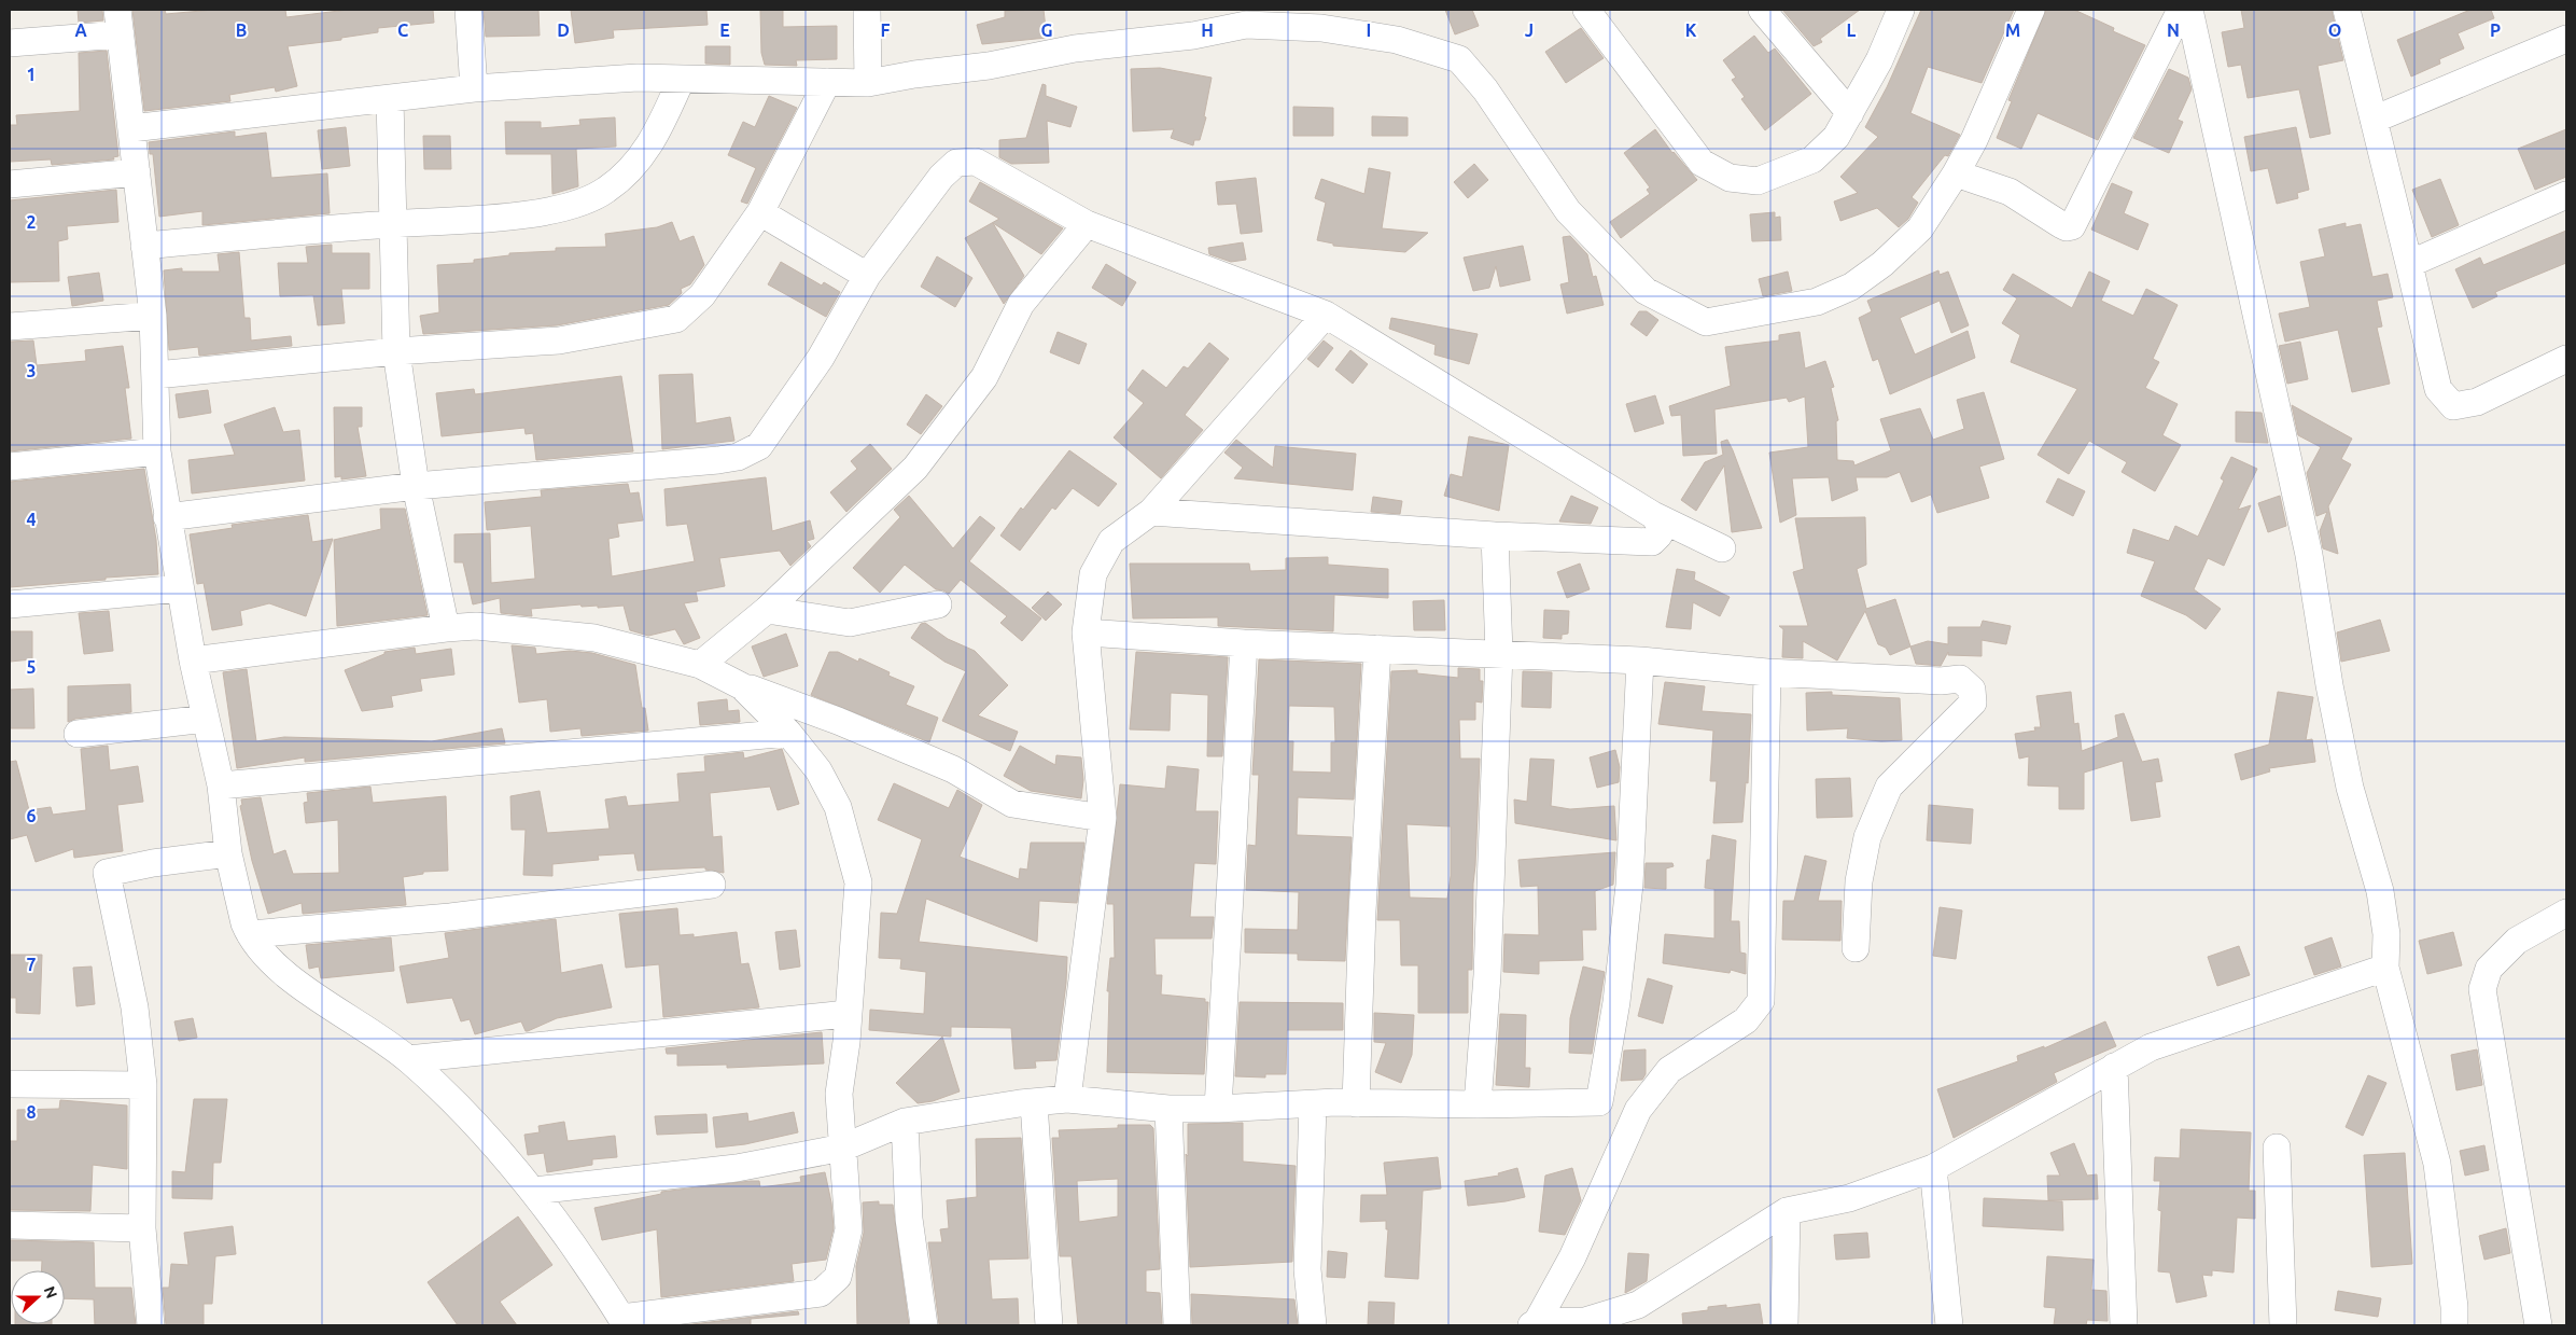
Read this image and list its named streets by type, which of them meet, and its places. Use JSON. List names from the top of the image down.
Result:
{
  "north": "right",
  "grid": {
    "columns": [
      "A",
      "B",
      "C",
      "D",
      "E",
      "F",
      "G",
      "H",
      "I",
      "J",
      "K",
      "L",
      "M",
      "N",
      "O",
      "P"
    ],
    "rows": [
      "1",
      "2",
      "3",
      "4",
      "5",
      "6",
      "7",
      "8"
    ]
  }
}
